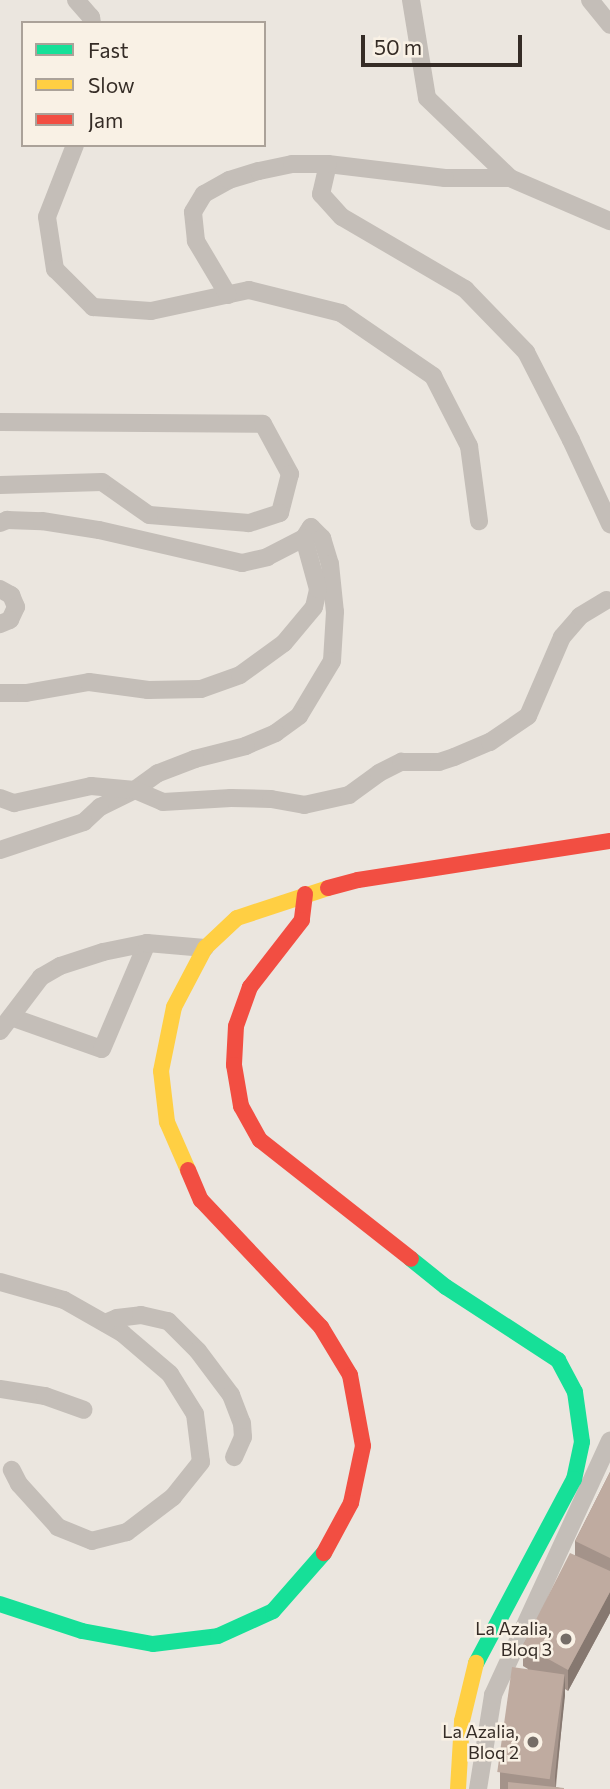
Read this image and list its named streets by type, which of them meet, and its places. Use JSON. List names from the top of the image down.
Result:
{
  "places": ["La Azalia, Bloq 3", "La Azalia, Bloq 2"],
  "legend": ["Fast", "Slow", "Jam"],
  "scale_bar": "50 m"
}
